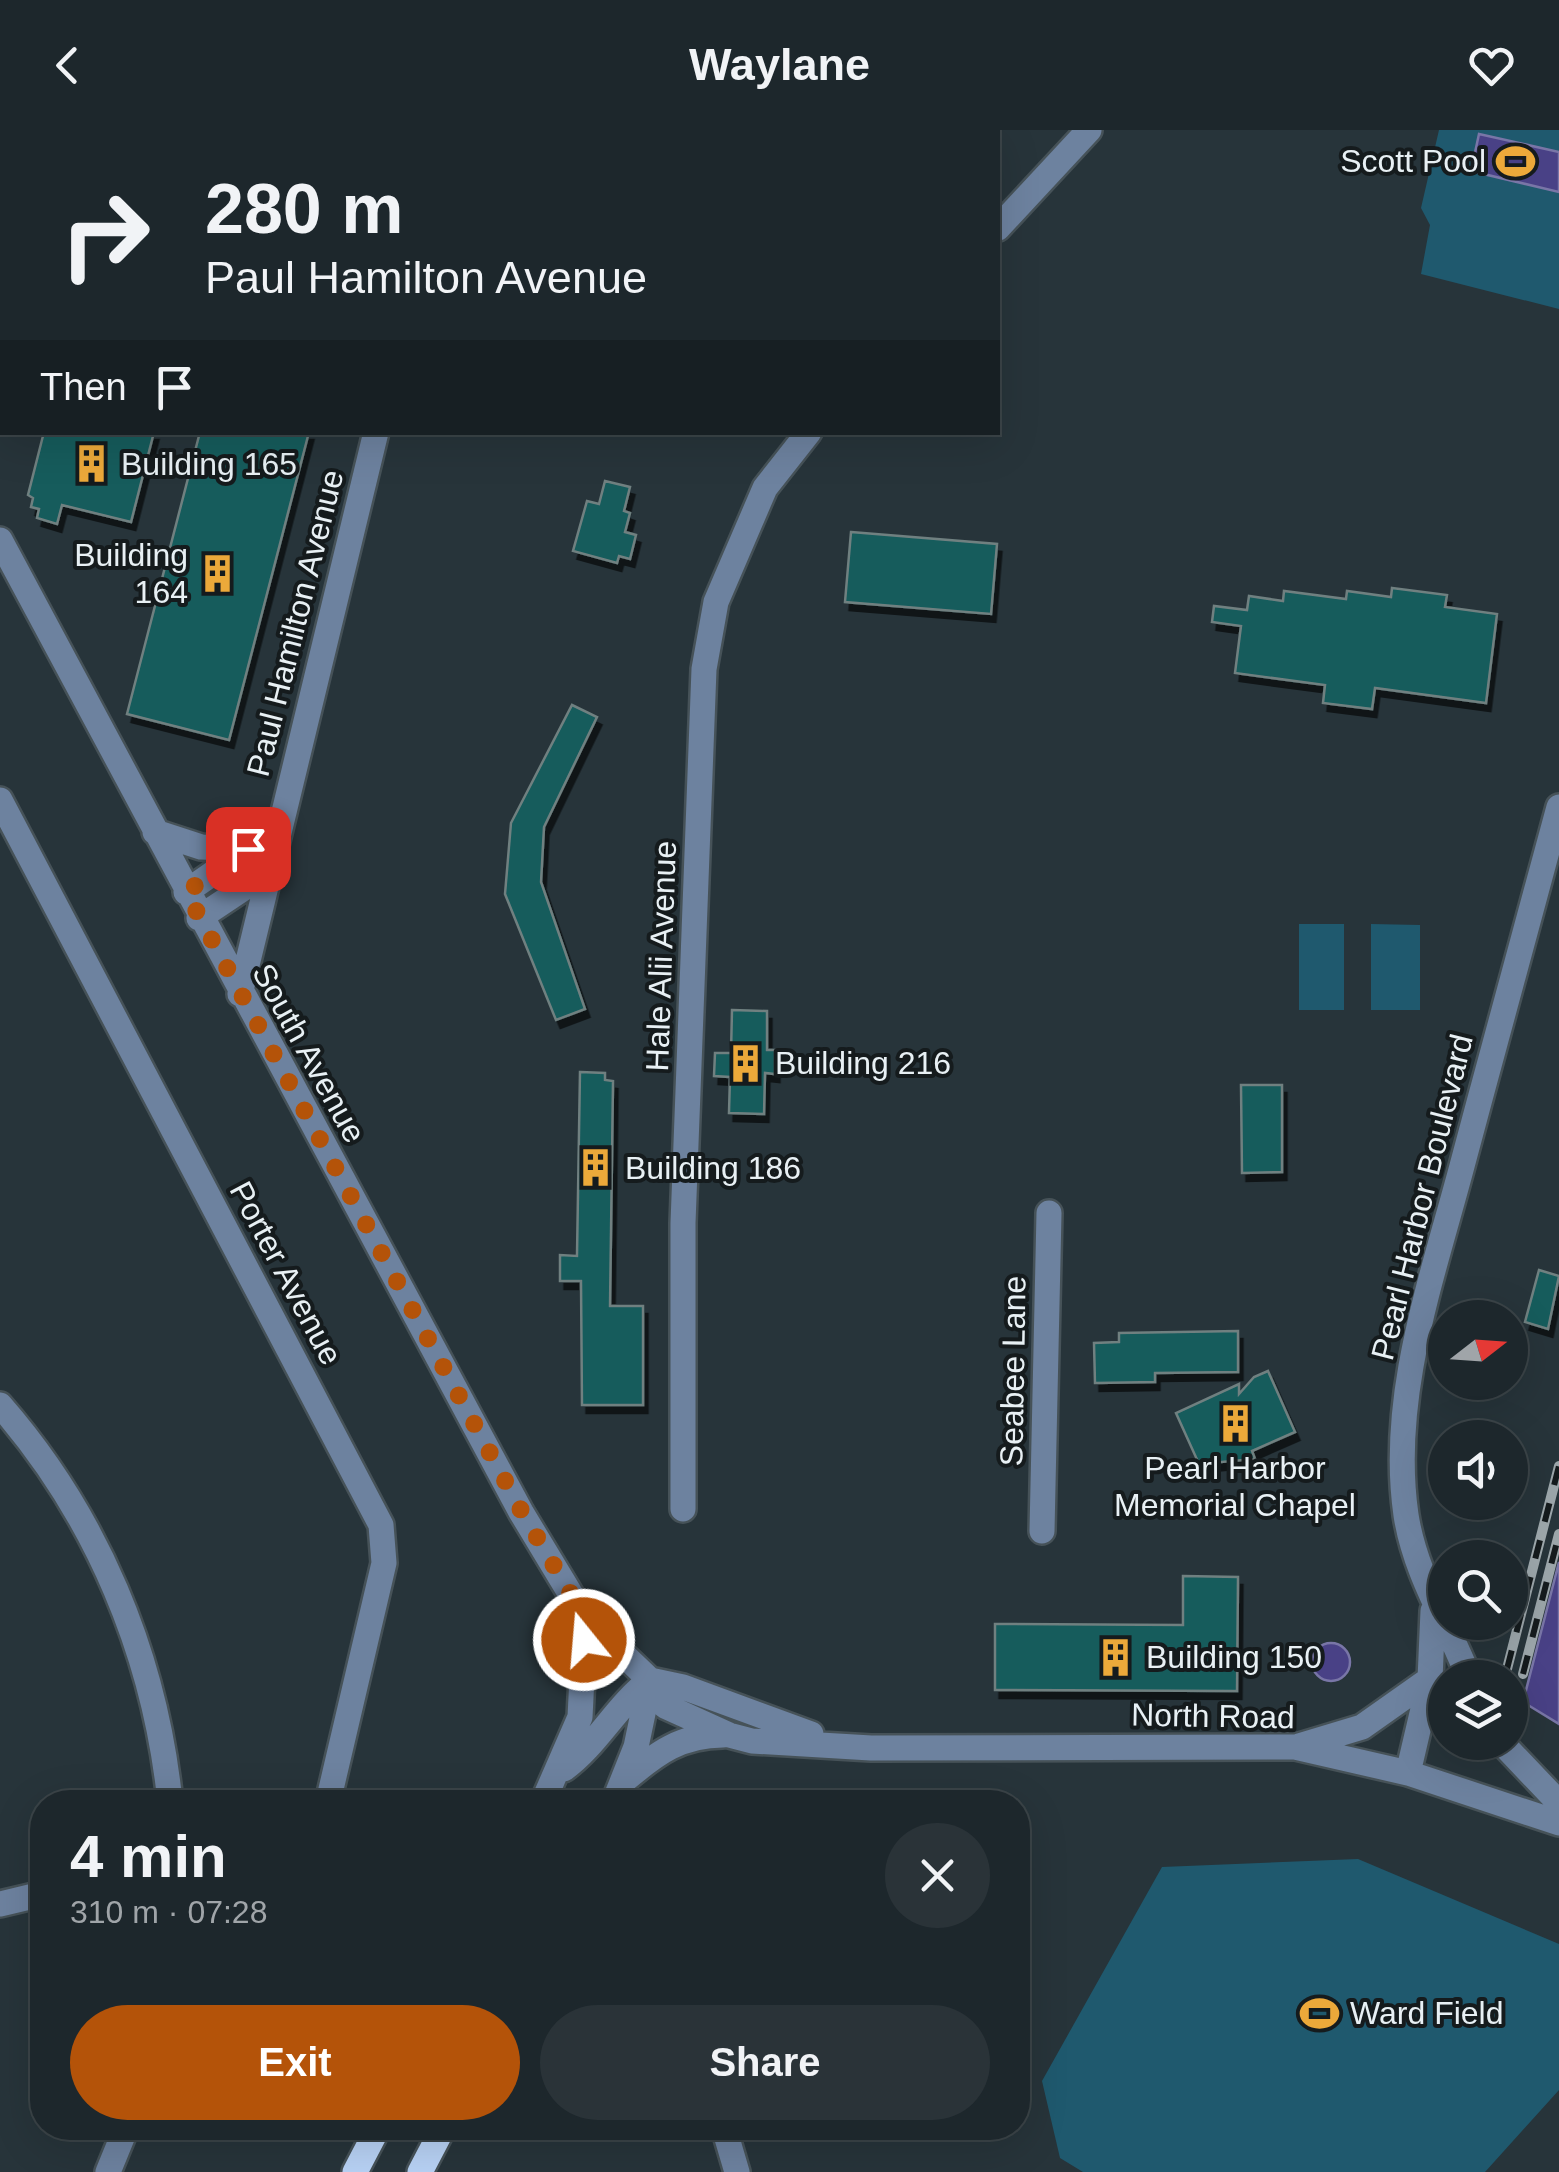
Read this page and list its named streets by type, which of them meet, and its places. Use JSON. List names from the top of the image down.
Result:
{
  "streets": {
    "street": [
      "Paul Hamilton Avenue",
      "Hale Alii Avenue",
      "South Avenue",
      "Pearl Harbor Boulevard",
      "Porter Avenue",
      "Seabee Lane",
      "North Road"
    ]
  },
  "crossings": [
    ["Paul Hamilton Avenue", "South Avenue"],
    ["South Avenue", "North Road"]
  ],
  "places": {
    "sports": ["Scott Pool", "Ward Field"],
    "building": [
      "Building 165",
      "Building 164",
      "Building 216",
      "Building 186",
      "Pearl Harbor Memorial Chapel",
      "Building 150"
    ]
  },
  "north": "right",
  "page": {
    "header": "Waylane",
    "turn": ["280 m", "Paul Hamilton Avenue"],
    "then": "Then",
    "heading": ["4 min", "310 m · 07:28"],
    "buttons": ["Exit", "Share"]
  }
}
